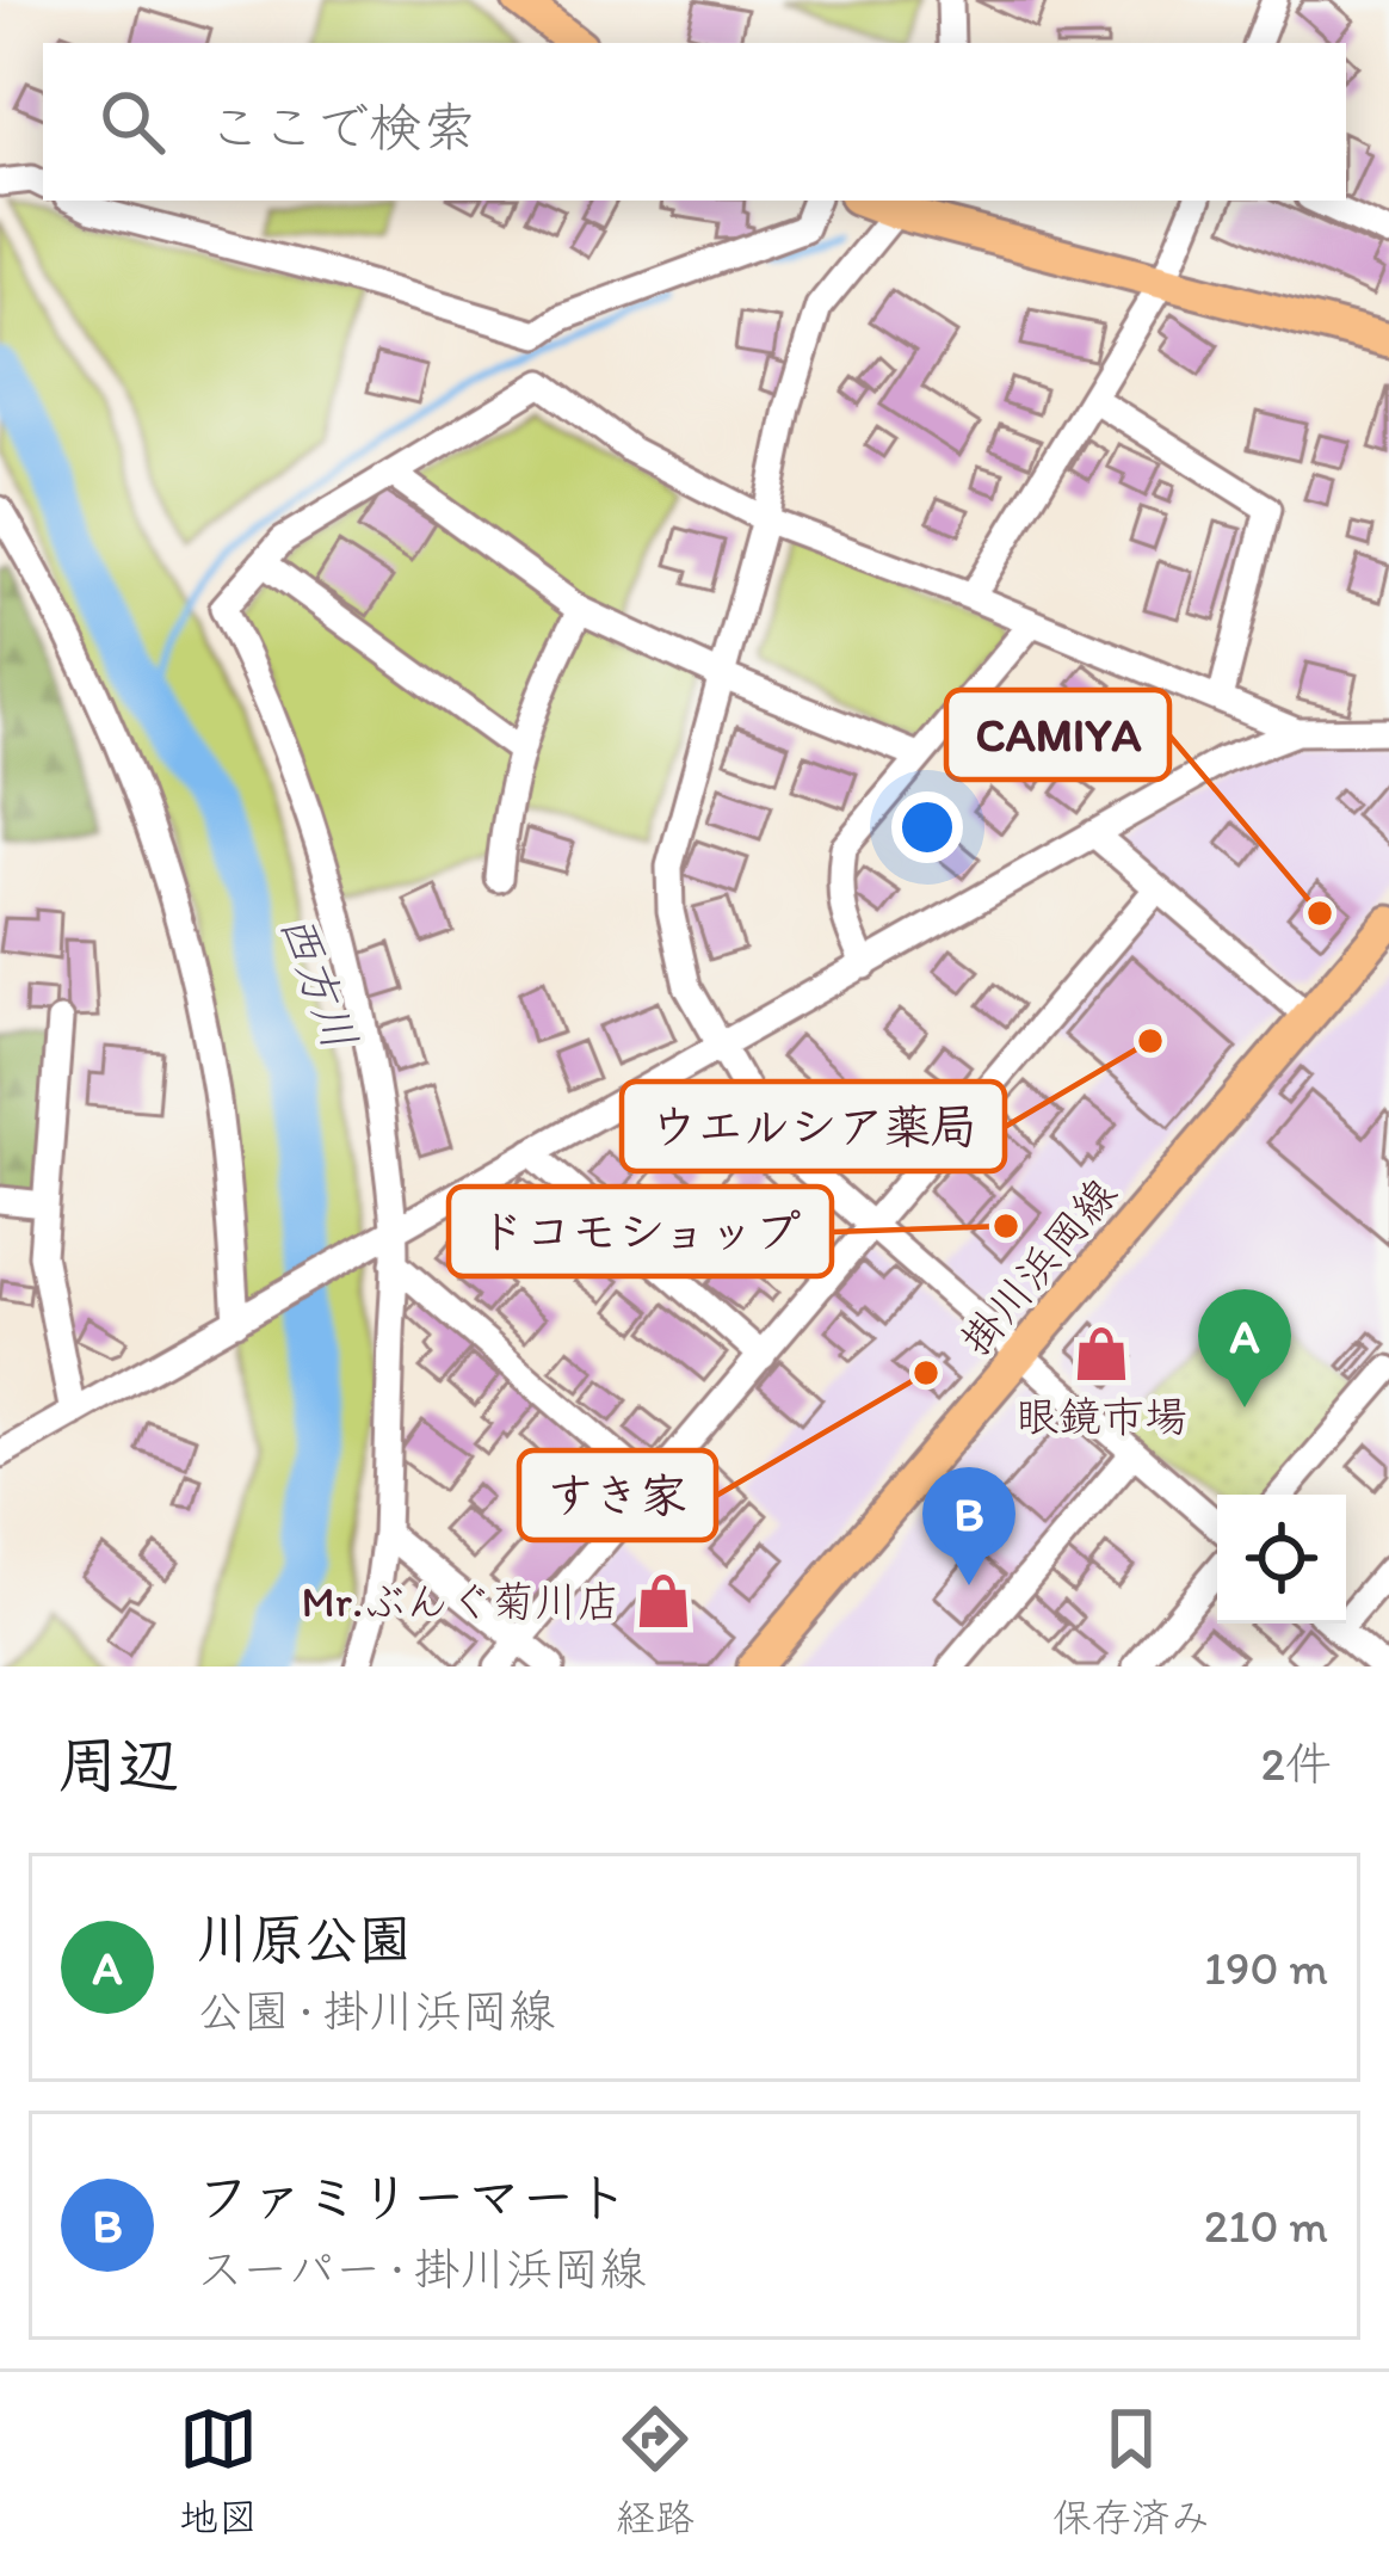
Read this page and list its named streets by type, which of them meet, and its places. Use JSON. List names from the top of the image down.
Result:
{
  "streets": {
    "main road": ["掛川浜岡線"]
  },
  "water": ["西方川"],
  "places": {
    "other": [
      "CAMIYA",
      "ウエルシア薬局",
      "ドコモショップ",
      "すき家"
    ],
    "shop": ["眼鏡市場", "Mr.ぶんぐ菊川店"]
  },
  "page": {
    "search": "ここで検索",
    "pins": ["A", "B"],
    "heading": ["周辺", "2件"],
    "list": [
      {
        "mark": "A",
        "name": "川原公園",
        "note": "公園 · 掛川浜岡線",
        "value": "190 m"
      },
      {
        "mark": "B",
        "name": "ファミリーマート",
        "note": "スーパー · 掛川浜岡線",
        "value": "210 m"
      }
    ],
    "nav": ["地図", "経路", "保存済み"]
  }
}
